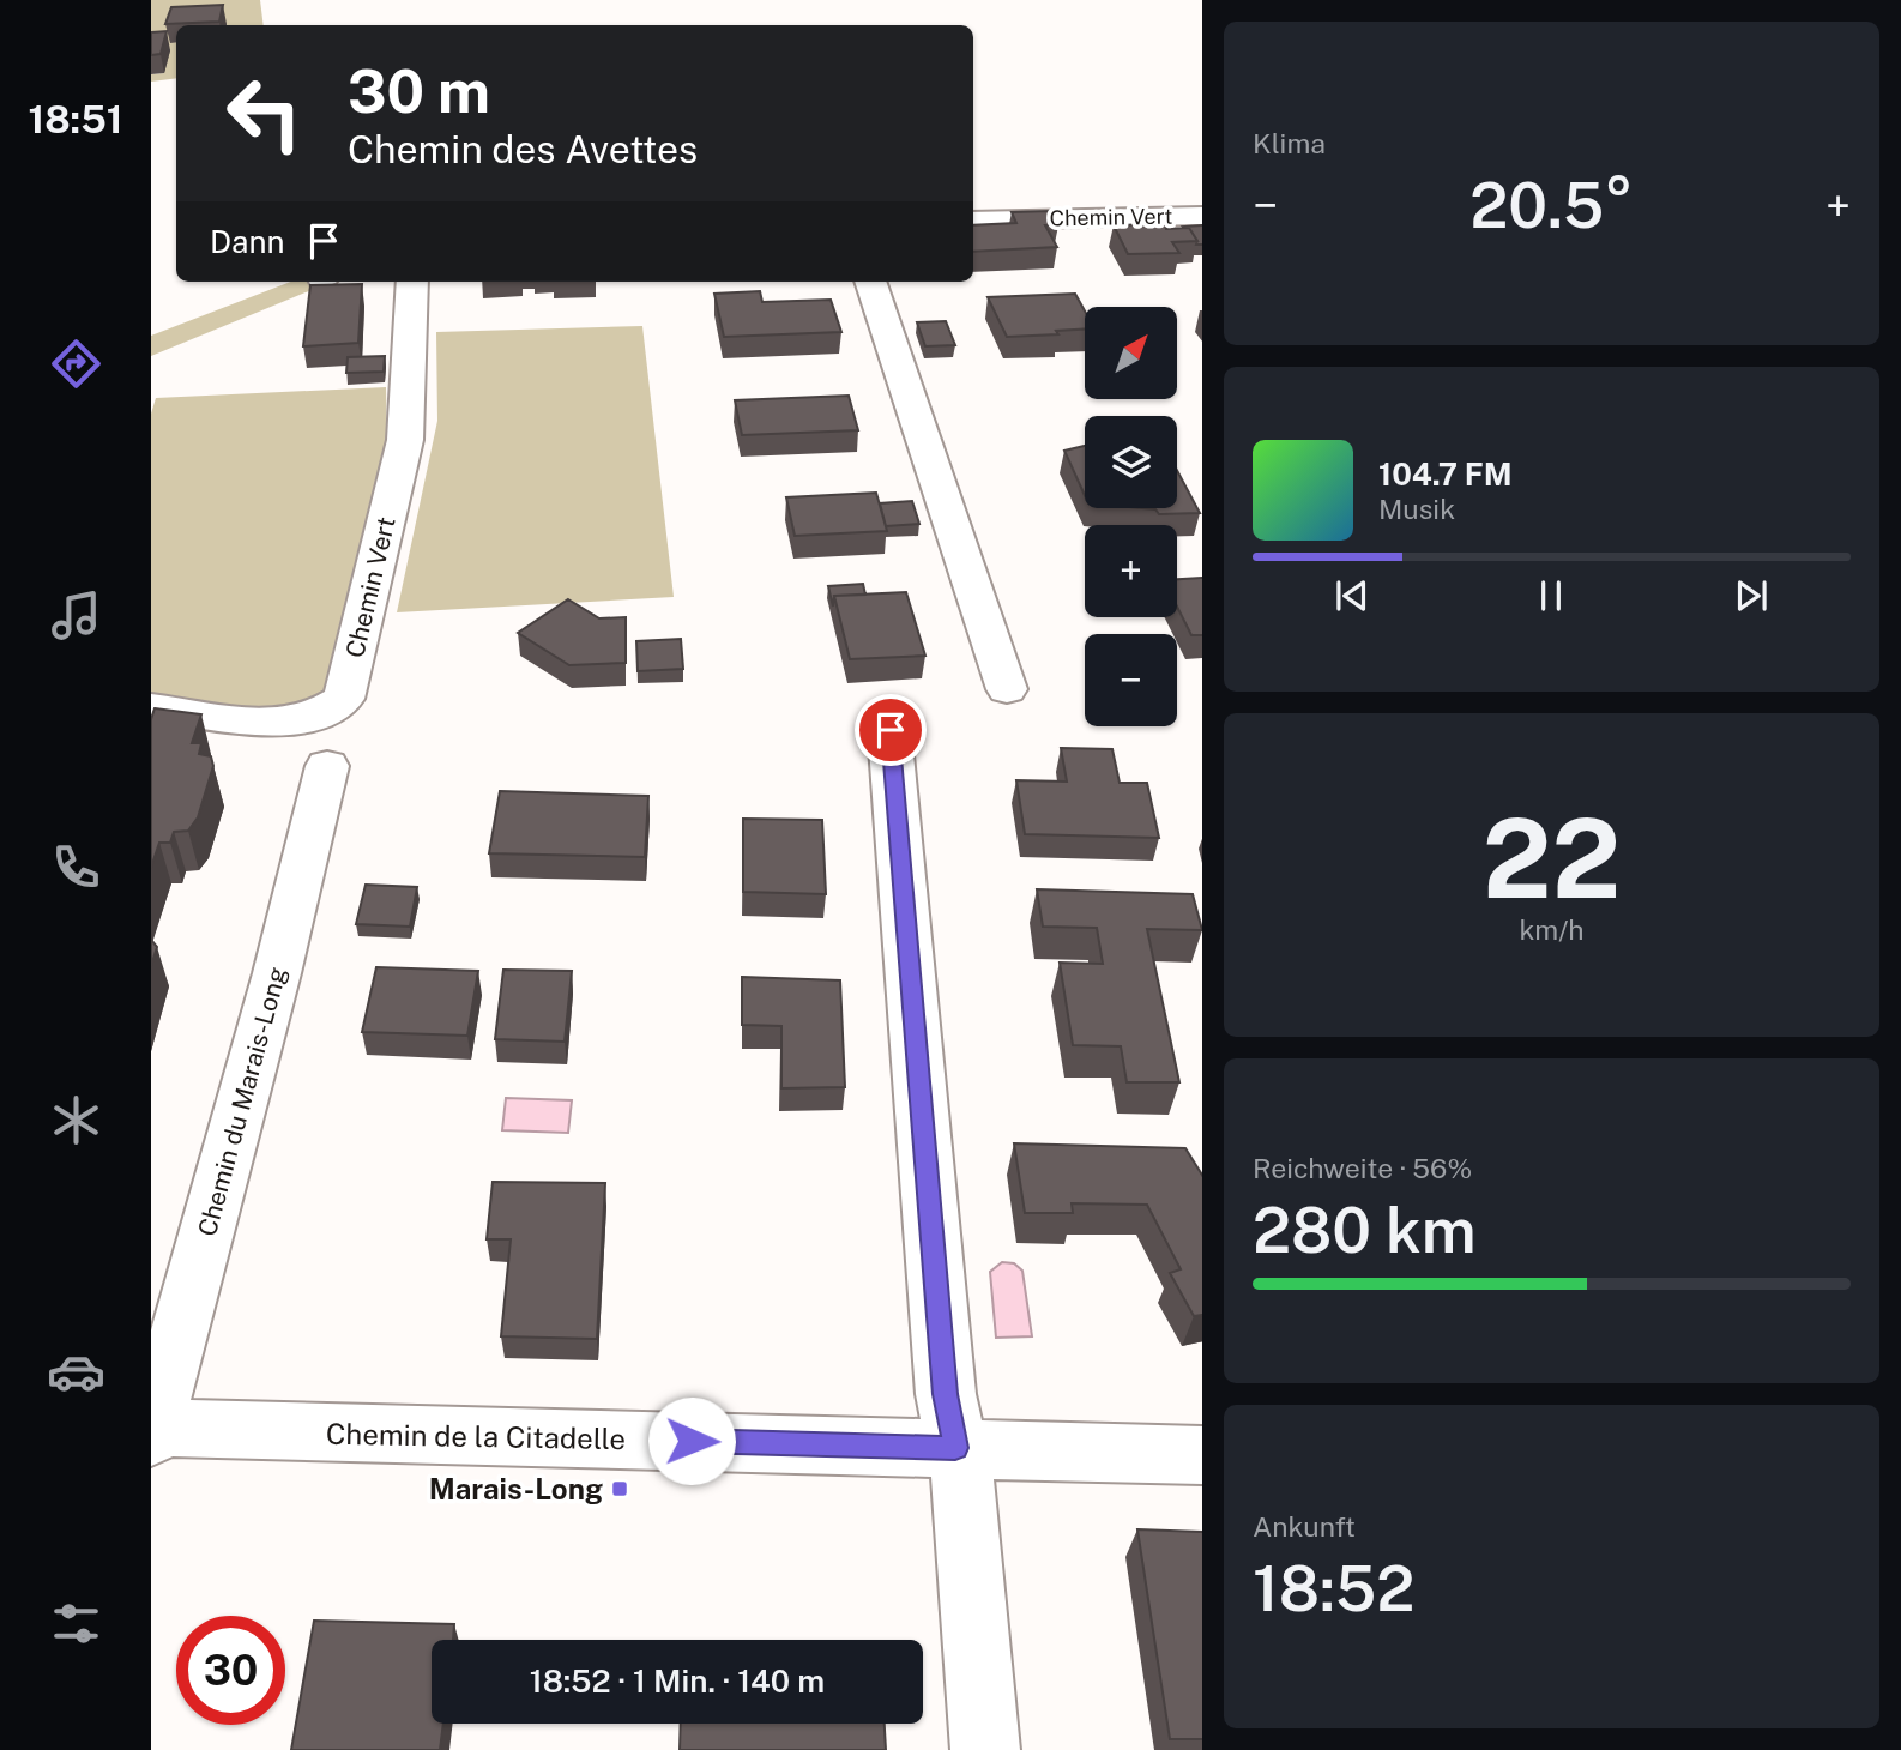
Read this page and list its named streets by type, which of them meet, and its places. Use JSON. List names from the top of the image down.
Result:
{
  "streets": {
    "street": ["Chemin Vert", "Chemin du Marais-Long", "Chemin de la Citadelle"]
  },
  "crossings": [
    ["Chemin du Marais-Long", "Chemin de la Citadelle"]
  ],
  "places": {
    "transit": ["Marais-Long"]
  },
  "north": "top right",
  "page": {
    "tabs": "18:51",
    "tile": [
      "Klima",
      ["22", "km/h"],
      ["Reichweite · 56%", "280 km"],
      ["Ankunft", "18:52"]
    ],
    "turn": ["30 m", "Chemin des Avettes"],
    "heat": ["−", "20.5°", "+"],
    "then": "Dann",
    "map_buttons": ["+", "−"],
    "song": ["104.7 FM", "Musik"],
    "limit": "30",
    "trip": "18:52 · 1 Min. · 140 m"
  }
}
